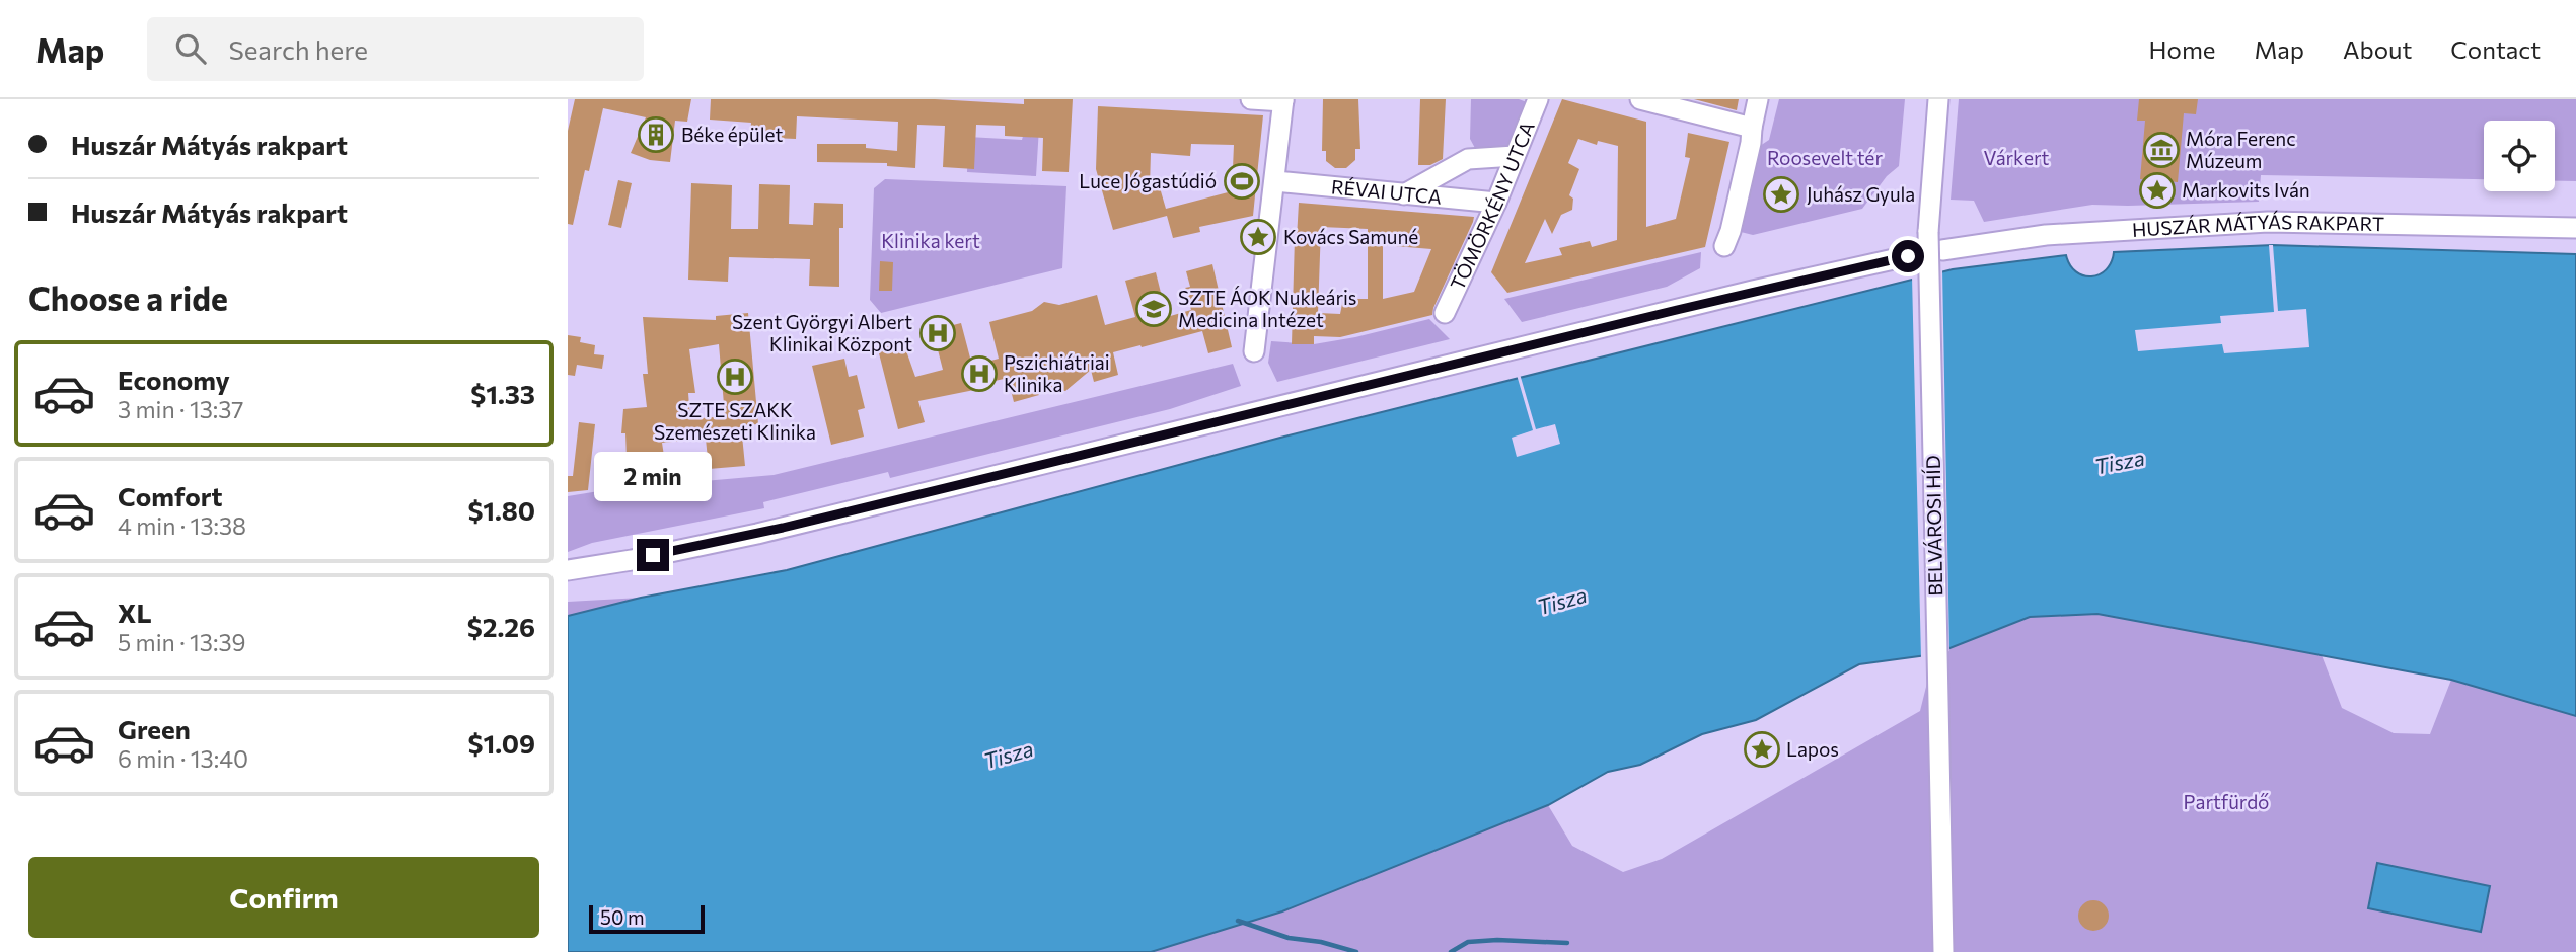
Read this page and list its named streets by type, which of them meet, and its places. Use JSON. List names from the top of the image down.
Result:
{
  "streets": {
    "street": [
      "RÉVAI UTCA",
      "TÖMÖRKÉNY UTCA",
      "HUSZÁR MÁTYÁS RAKPART",
      "BELVÁROSI HÍD"
    ]
  },
  "crossings": [
    ["RÉVAI UTCA", "TÖMÖRKÉNY UTCA"]
  ],
  "water": ["Tisza"],
  "parks": [
    "Roosevelt tér",
    "Várkert",
    "Klinika kert",
    "Partfürdő"
  ],
  "places": {
    "building": ["Béke épület"],
    "museum": ["Móra Ferenc Múzeum"],
    "sports": ["Luce Jógastúdió"],
    "place": [
      "Markovits Iván",
      "Juhász Gyula",
      "Kovács Samuné",
      "Lapos"
    ],
    "school or university": ["SZTE ÁOK Nukleáris Medicina Intézet"],
    "hospital": ["Szent Györgyi Albert Klinikai Központ", "Pszichiátriai Klinika", "SZTE SZAKK Szemészeti Klinika"]
  },
  "scale_bar": "50 m",
  "page": {
    "header": "Map",
    "search": "Search here",
    "nav": [
      "Home",
      "Map",
      "About",
      "Contact"
    ],
    "banner": ["Huszár Mátyás rakpart", "Huszár Mátyás rakpart"],
    "heading": "Choose a ride",
    "list": [
      {
        "name": "Economy",
        "note": "3 min · 13:37",
        "value": "$1.33"
      },
      {
        "name": "Comfort",
        "note": "4 min · 13:38",
        "value": "$1.80"
      },
      {
        "name": "XL",
        "note": "5 min · 13:39",
        "value": "$2.26"
      },
      {
        "name": "Green",
        "note": "6 min · 13:40",
        "value": "$1.09"
      }
    ],
    "bubble": "2 min",
    "buttons": "Confirm",
    "scale": "50 m"
  }
}
